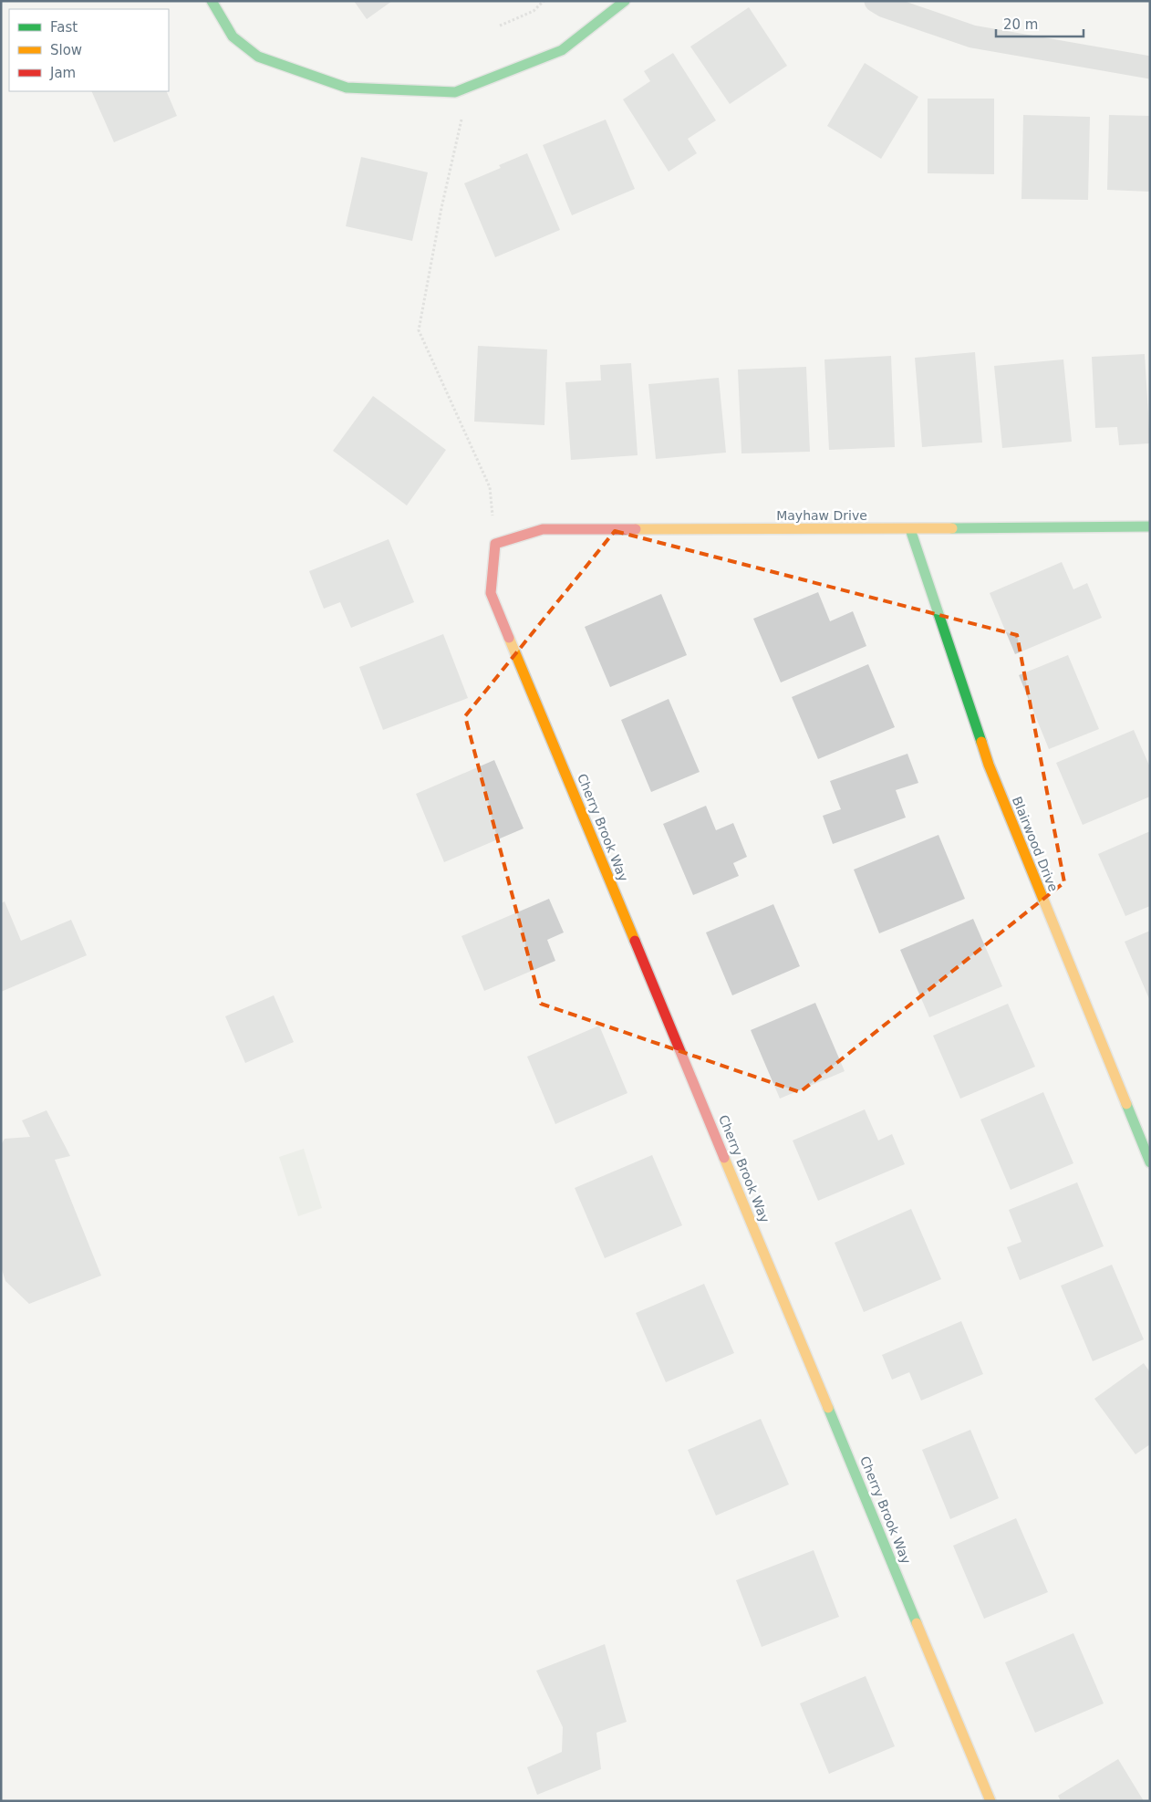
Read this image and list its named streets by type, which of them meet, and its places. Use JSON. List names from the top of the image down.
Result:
{
  "streets": {
    "street": ["Mayhaw Drive", "Cherry Brook Way", "Blairwood Drive"]
  },
  "crossings": [
    ["Mayhaw Drive", "Cherry Brook Way"],
    ["Mayhaw Drive", "Blairwood Drive"]
  ],
  "legend": ["Fast", "Slow", "Jam"],
  "scale_bar": "20 m"
}
